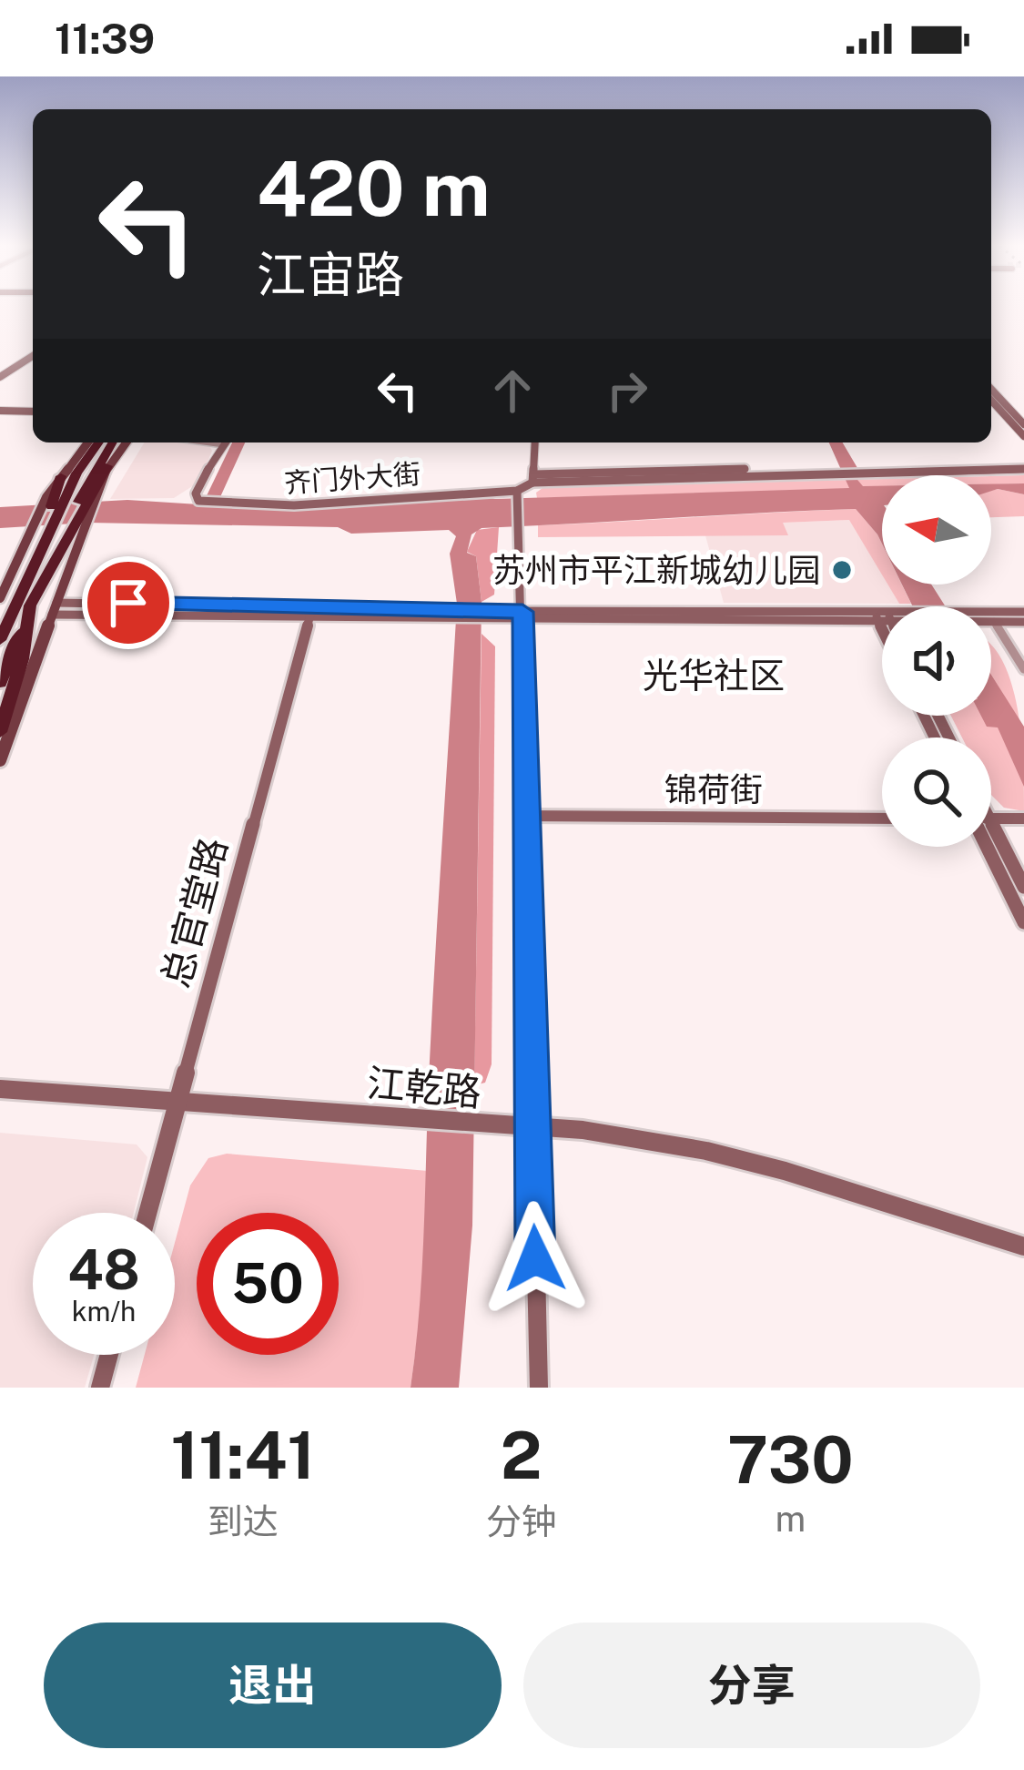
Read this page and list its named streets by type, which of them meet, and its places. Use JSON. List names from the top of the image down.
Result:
{
  "streets": {
    "street": [
      "齐门外大街",
      "锦荷街",
      "总官堂路",
      "江乾路"
    ]
  },
  "crossings": [
    ["总官堂路", "江乾路"]
  ],
  "districts": ["光华社区"],
  "places": ["苏州市平江新城幼儿园"],
  "north": "left",
  "page": {
    "status": "11:39",
    "turn": ["420 m", "江宙路"],
    "speed": "48 km/h",
    "limit": "50",
    "eta": [
      "11:41",
      "到达",
      "2",
      "分钟",
      "730",
      "m"
    ],
    "buttons": ["退出", "分享"]
  }
}
